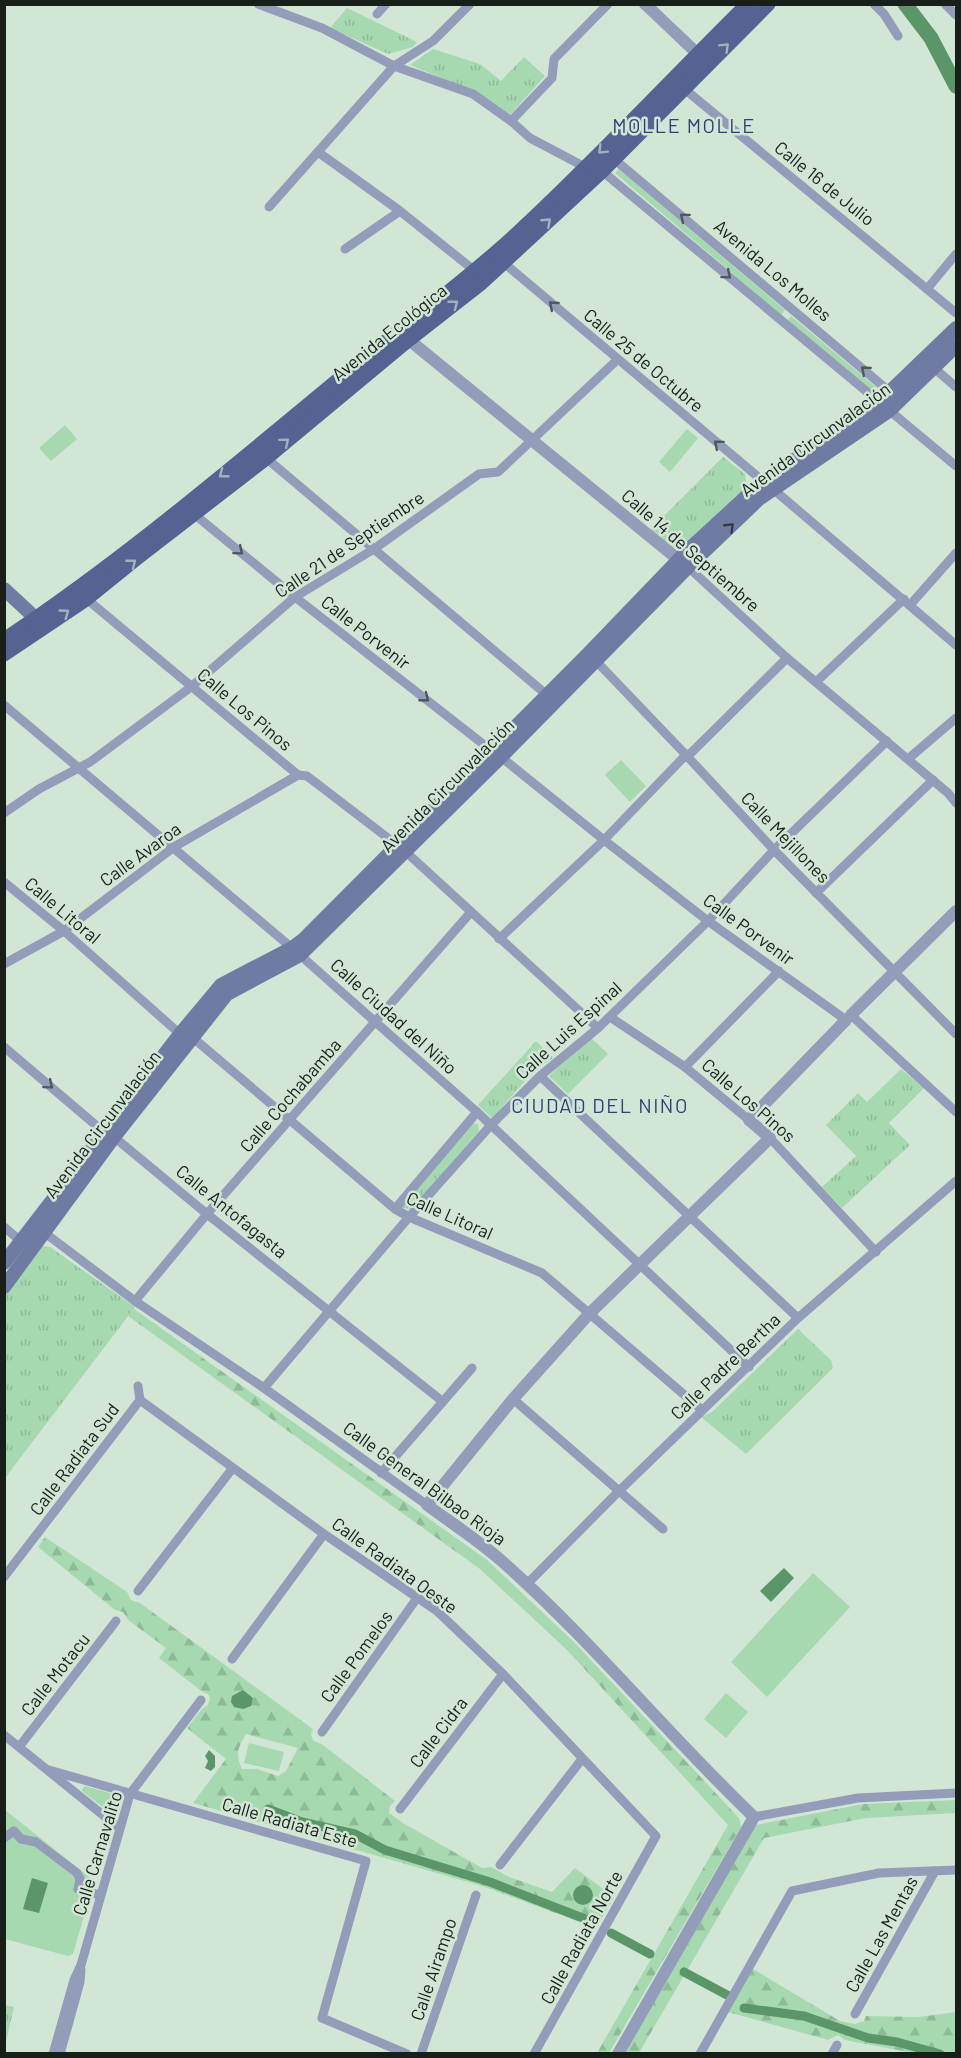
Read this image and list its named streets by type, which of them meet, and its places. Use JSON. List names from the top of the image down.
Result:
{
  "streets": {
    "main road": ["Avenida Ecológica", "Avenida Circunvalación"],
    "street": [
      "Calle 16 de Julio",
      "Avenida Los Molles",
      "Calle 25 de Octubre",
      "Calle 21 de Septiembre",
      "Calle 14 de Septiembre",
      "Calle Porvenir",
      "Calle Los Pinos",
      "Calle Mejillones",
      "Calle Avaroa",
      "Calle Litoral",
      "Calle Ciudad del Niño",
      "Calle Luis Espinal",
      "Calle Cochabamba",
      "Calle Antofagasta",
      "Calle Padre Bertha",
      "Calle Radiata Sud",
      "Calle General Bilbao Rioja",
      "Calle Radiata Oeste",
      "Calle Pomelos",
      "Calle Motacu",
      "Calle Cidra",
      "Calle Radiata Este",
      "Calle Carnavalito",
      "Calle Las Mentas",
      "Calle Radiata Norte",
      "Calle Airampo"
    ]
  },
  "crossings": [
    ["Calle 16 de Julio", "Avenida Ecológica"],
    ["Avenida Los Molles", "Avenida Ecológica"],
    ["Avenida Los Molles", "Avenida Circunvalación"],
    ["Avenida Ecológica", "Calle 25 de Octubre"],
    ["Avenida Ecológica", "Calle 14 de Septiembre"],
    ["Avenida Ecológica", "Calle Porvenir"],
    ["Avenida Ecológica", "Calle Los Pinos"],
    ["Calle 25 de Octubre", "Avenida Circunvalación"],
    ["Calle 25 de Octubre", "Calle 21 de Septiembre"],
    ["Avenida Circunvalación", "Calle 14 de Septiembre"],
    ["Avenida Circunvalación", "Calle Porvenir"],
    ["Avenida Circunvalación", "Calle Los Pinos"],
    ["Avenida Circunvalación", "Calle Mejillones"],
    ["Avenida Circunvalación", "Calle Litoral"],
    ["Avenida Circunvalación", "Calle Ciudad del Niño"],
    ["Avenida Circunvalación", "Calle Antofagasta"],
    ["Avenida Circunvalación", "Calle General Bilbao Rioja"],
    ["Calle 21 de Septiembre", "Calle 14 de Septiembre"],
    ["Calle 21 de Septiembre", "Calle Porvenir"],
    ["Calle 21 de Septiembre", "Calle Los Pinos"],
    ["Calle 21 de Septiembre", "Calle Ciudad del Niño"],
    ["Calle 14 de Septiembre", "Calle Luis Espinal"],
    ["Calle Porvenir", "Calle Luis Espinal"],
    ["Calle Los Pinos", "Calle Avaroa"],
    ["Calle Los Pinos", "Calle Luis Espinal"],
    ["Calle Los Pinos", "Calle Cochabamba"],
    ["Calle Los Pinos", "Calle Padre Bertha"],
    ["Calle Mejillones", "Calle Luis Espinal"],
    ["Calle Avaroa", "Calle Litoral"],
    ["Calle Avaroa", "Calle Ciudad del Niño"],
    ["Calle Litoral", "Calle Luis Espinal"],
    ["Calle Litoral", "Calle Cochabamba"],
    ["Calle Litoral", "Calle Padre Bertha"],
    ["Calle Ciudad del Niño", "Calle Luis Espinal"],
    ["Calle Ciudad del Niño", "Calle Cochabamba"],
    ["Calle Ciudad del Niño", "Calle Padre Bertha"],
    ["Calle Luis Espinal", "Calle Antofagasta"],
    ["Calle Luis Espinal", "Calle General Bilbao Rioja"],
    ["Calle Cochabamba", "Calle Antofagasta"],
    ["Calle Cochabamba", "Calle General Bilbao Rioja"],
    ["Calle Padre Bertha", "Calle General Bilbao Rioja"],
    ["Calle Radiata Sud", "Calle Radiata Oeste"],
    ["Calle Radiata Oeste", "Calle Pomelos"],
    ["Calle Radiata Oeste", "Calle Cidra"],
    ["Calle Radiata Oeste", "Calle Radiata Norte"],
    ["Calle Motacu", "Calle Radiata Este"],
    ["Calle Radiata Este", "Calle Carnavalito"]
  ],
  "one_way": ["Calle 25 de Octubre", "Calle Porvenir"],
  "districts": ["MOLLE MOLLE", "CIUDAD DEL NIÑO"]
}
